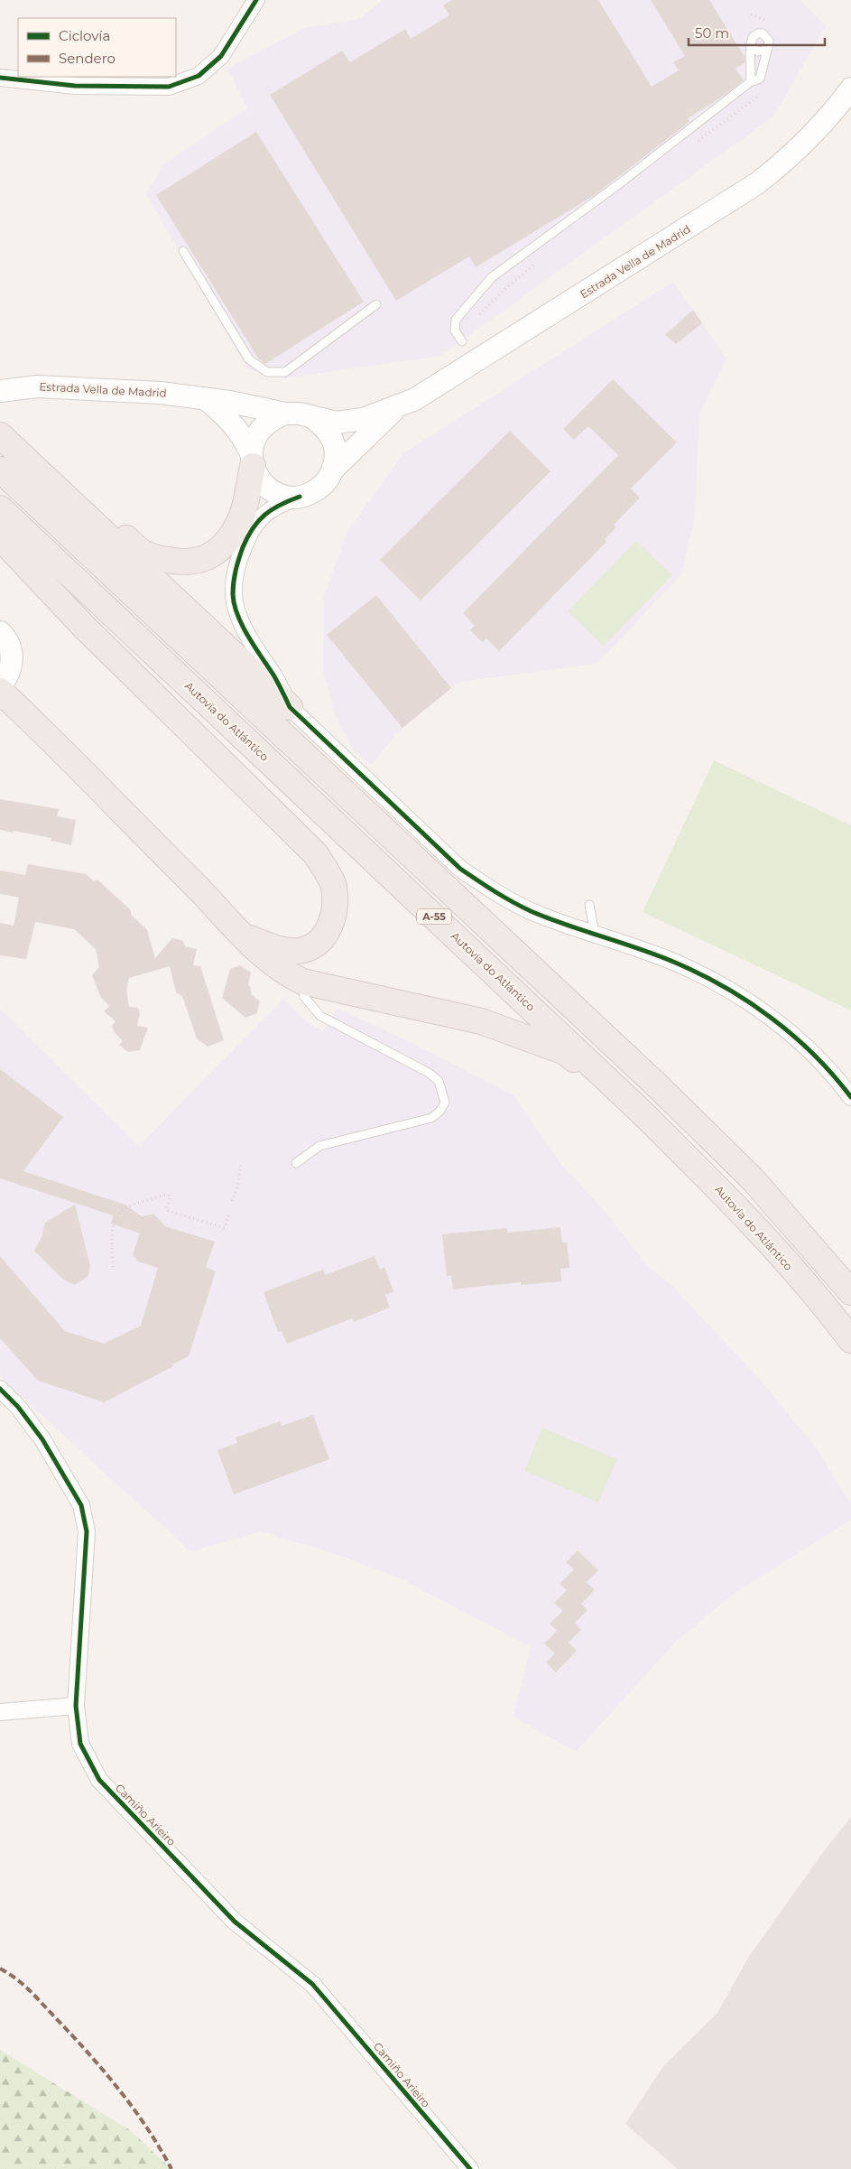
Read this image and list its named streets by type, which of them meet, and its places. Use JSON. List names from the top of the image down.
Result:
{
  "streets": {
    "highway": ["Autovía do Atlántico", "A-55"],
    "main road": ["Estrada Vella de Madrid"],
    "street": ["Camiño Arieiro"]
  },
  "legend": ["Ciclovía", "Sendero"],
  "scale_bar": "50 m"
}
